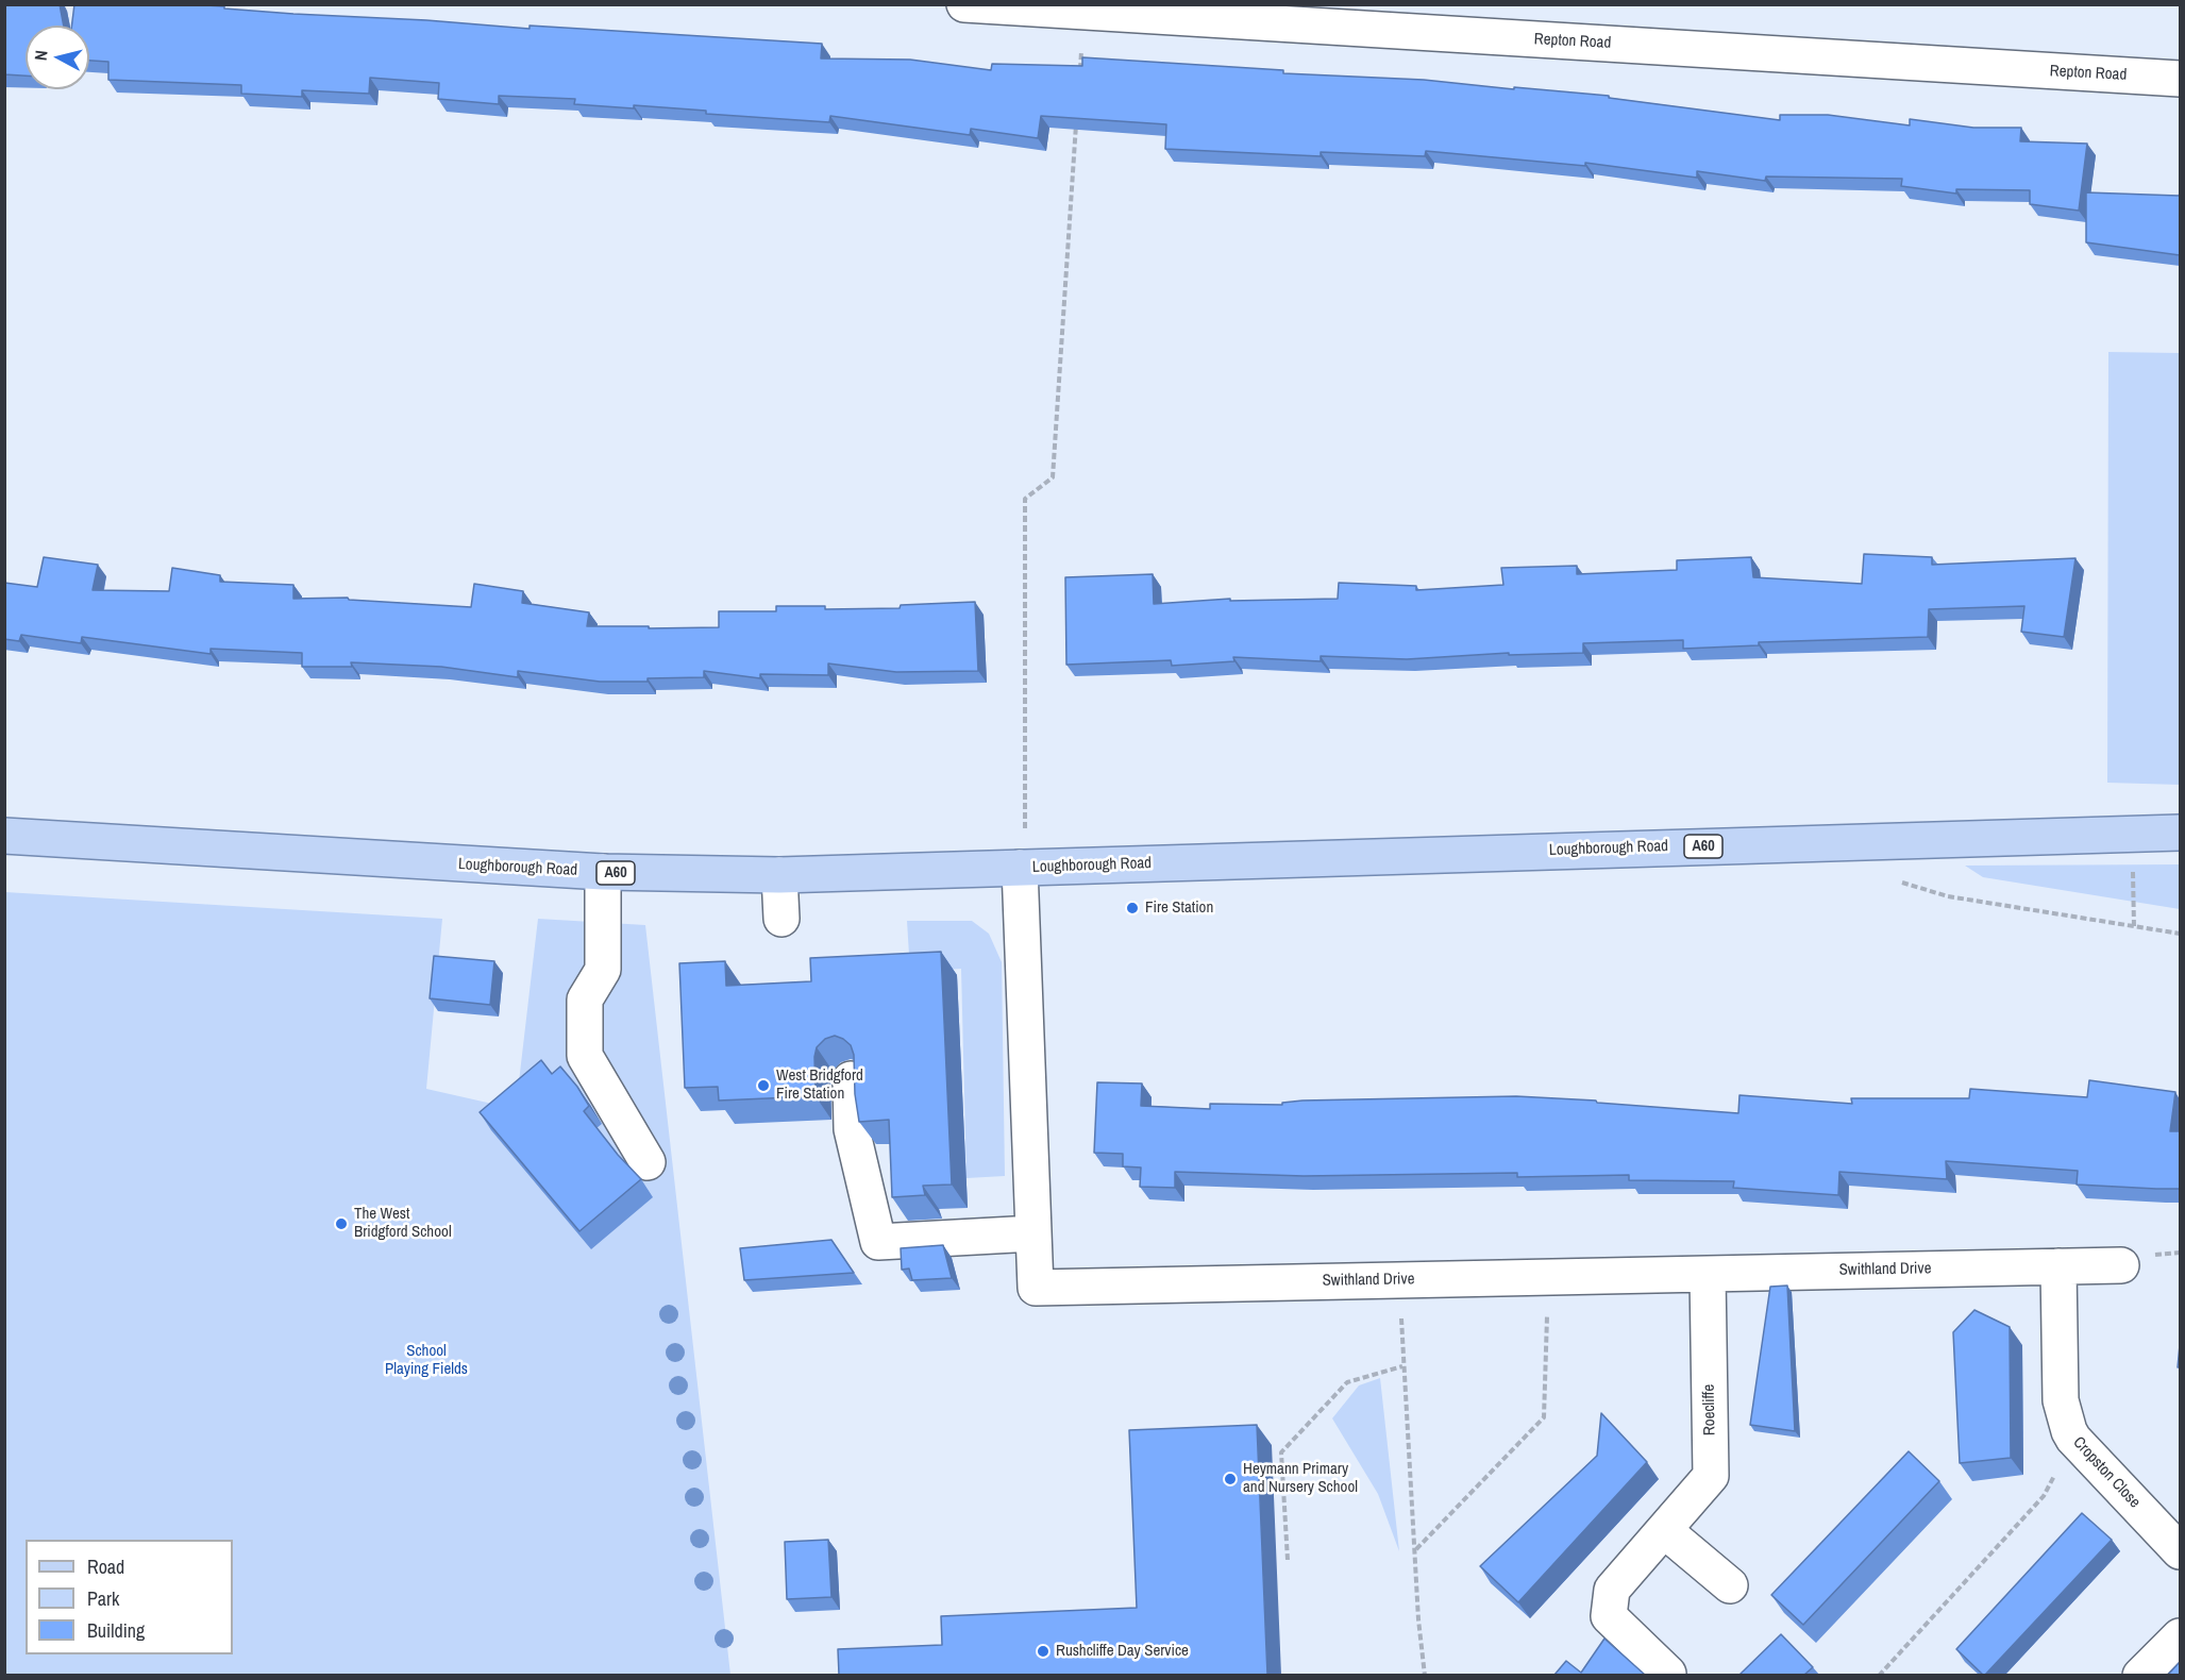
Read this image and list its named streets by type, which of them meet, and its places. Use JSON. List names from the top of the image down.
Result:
{
  "streets": {
    "main road": ["A60", "Loughborough Road"],
    "street": [
      "Repton Road",
      "Swithland Drive",
      "Roecliffe",
      "Cropston Close"
    ]
  },
  "crossings": [
    ["Loughborough Road", "Swithland Drive"],
    ["Swithland Drive", "Roecliffe"],
    ["Swithland Drive", "Cropston Close"]
  ],
  "parks": ["School Playing Fields"],
  "places": [
    "Fire Station",
    "West Bridgford Fire Station",
    "The West Bridgford School",
    "Heymann Primary and Nursery School",
    "Rushcliffe Day Service"
  ],
  "legend": ["Road", "Park", "Building"],
  "north": "left"
}
